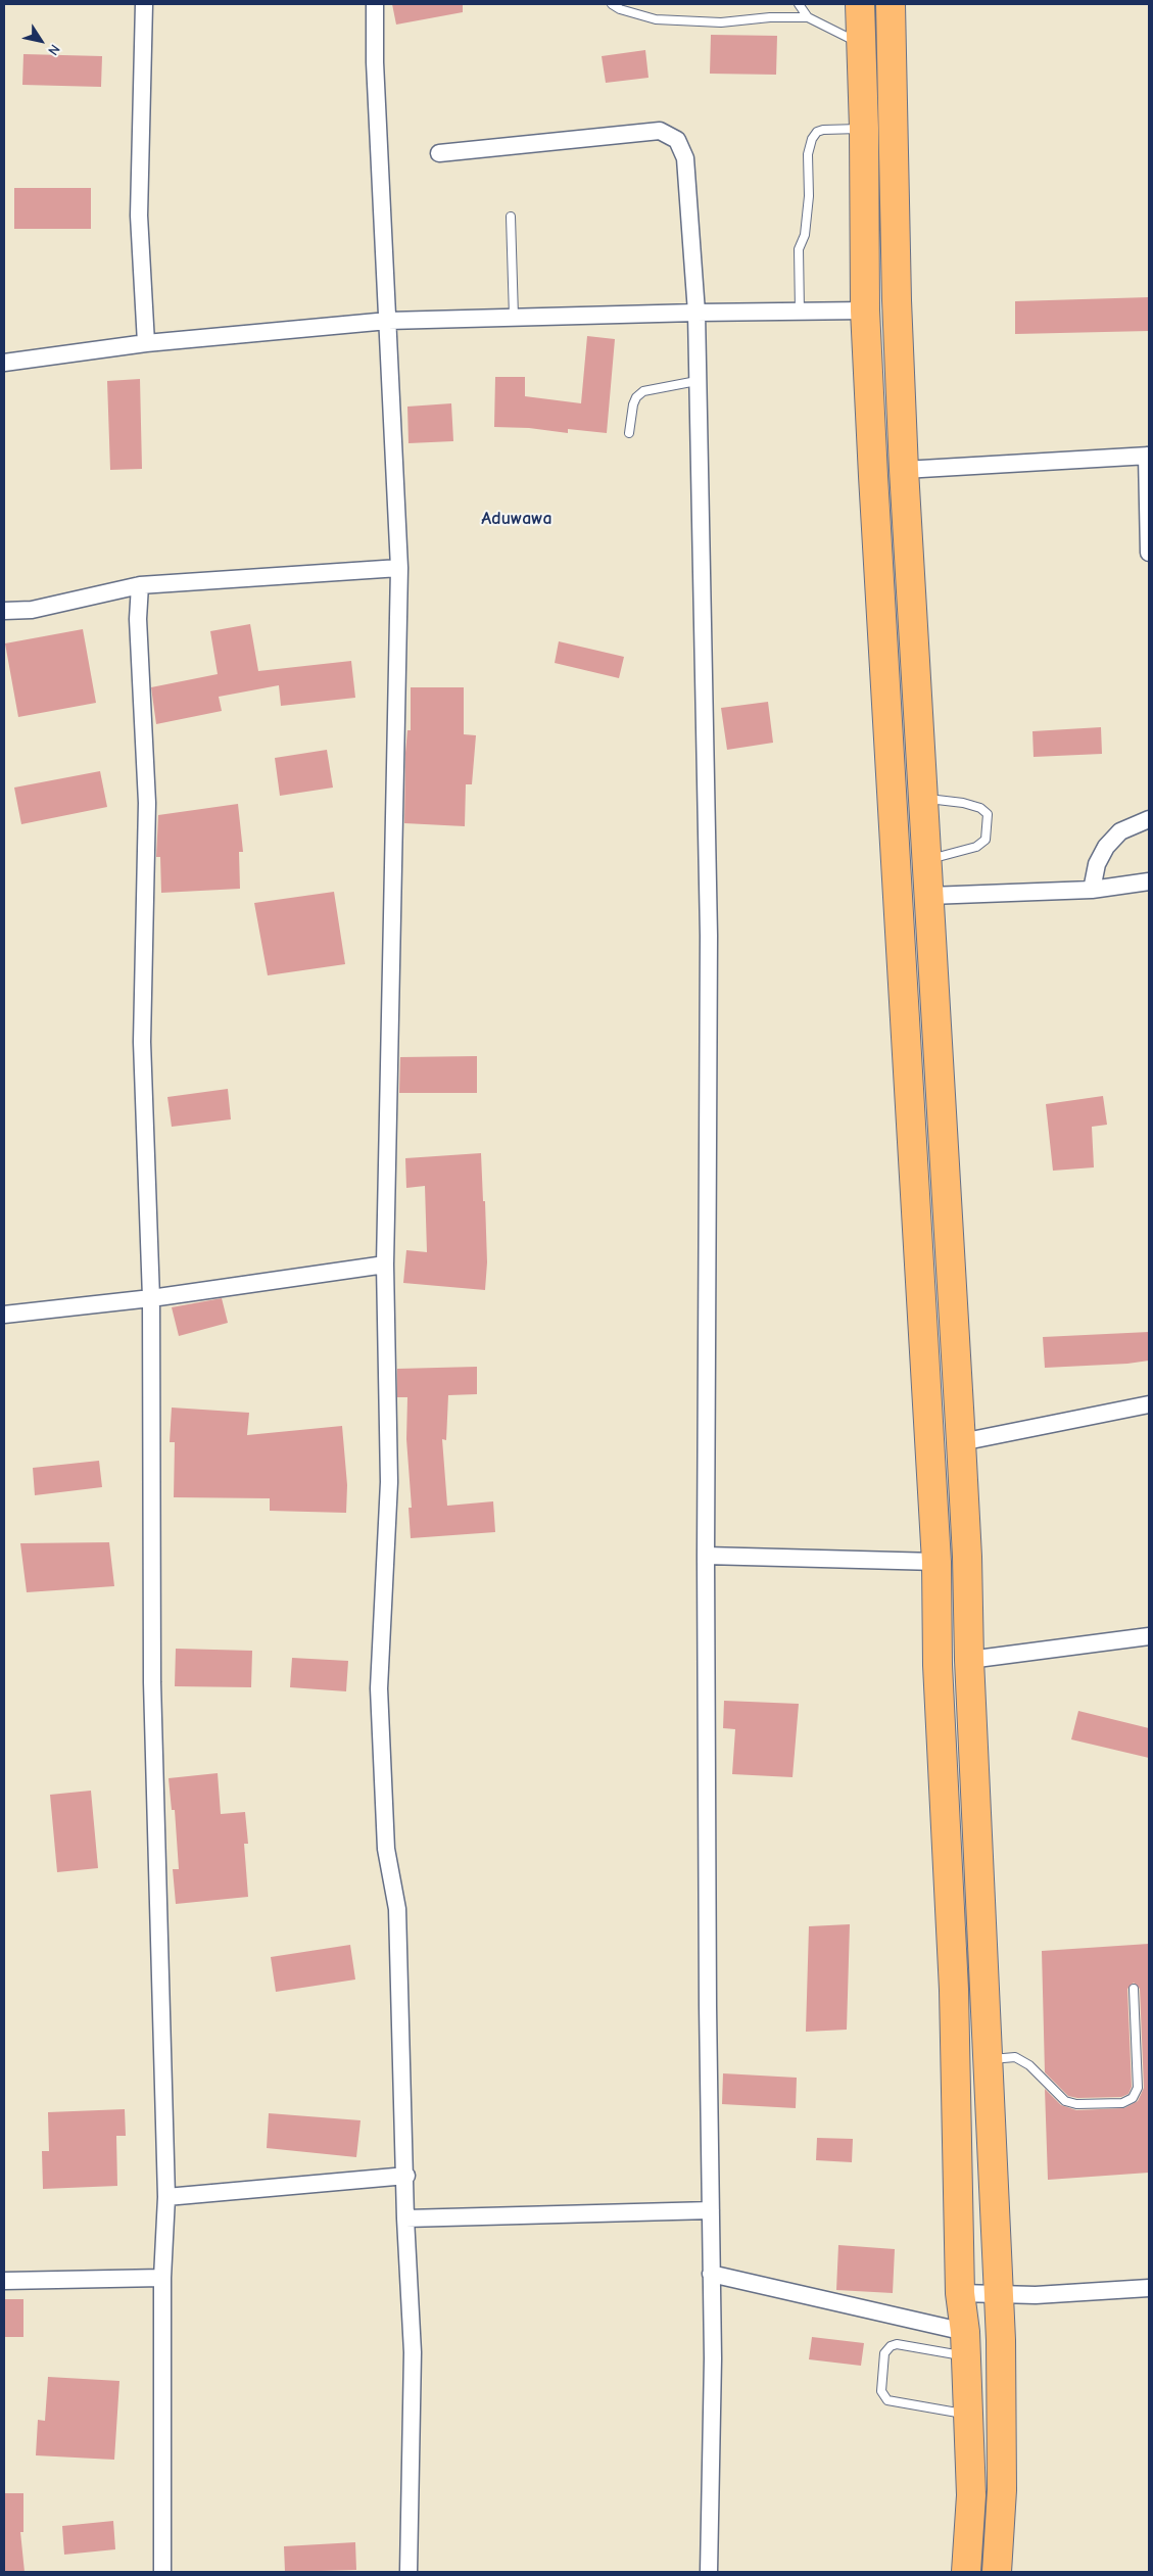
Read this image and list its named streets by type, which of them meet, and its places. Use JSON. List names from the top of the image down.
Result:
{
  "districts": ["Aduwawa"],
  "north": "bottom right"
}
